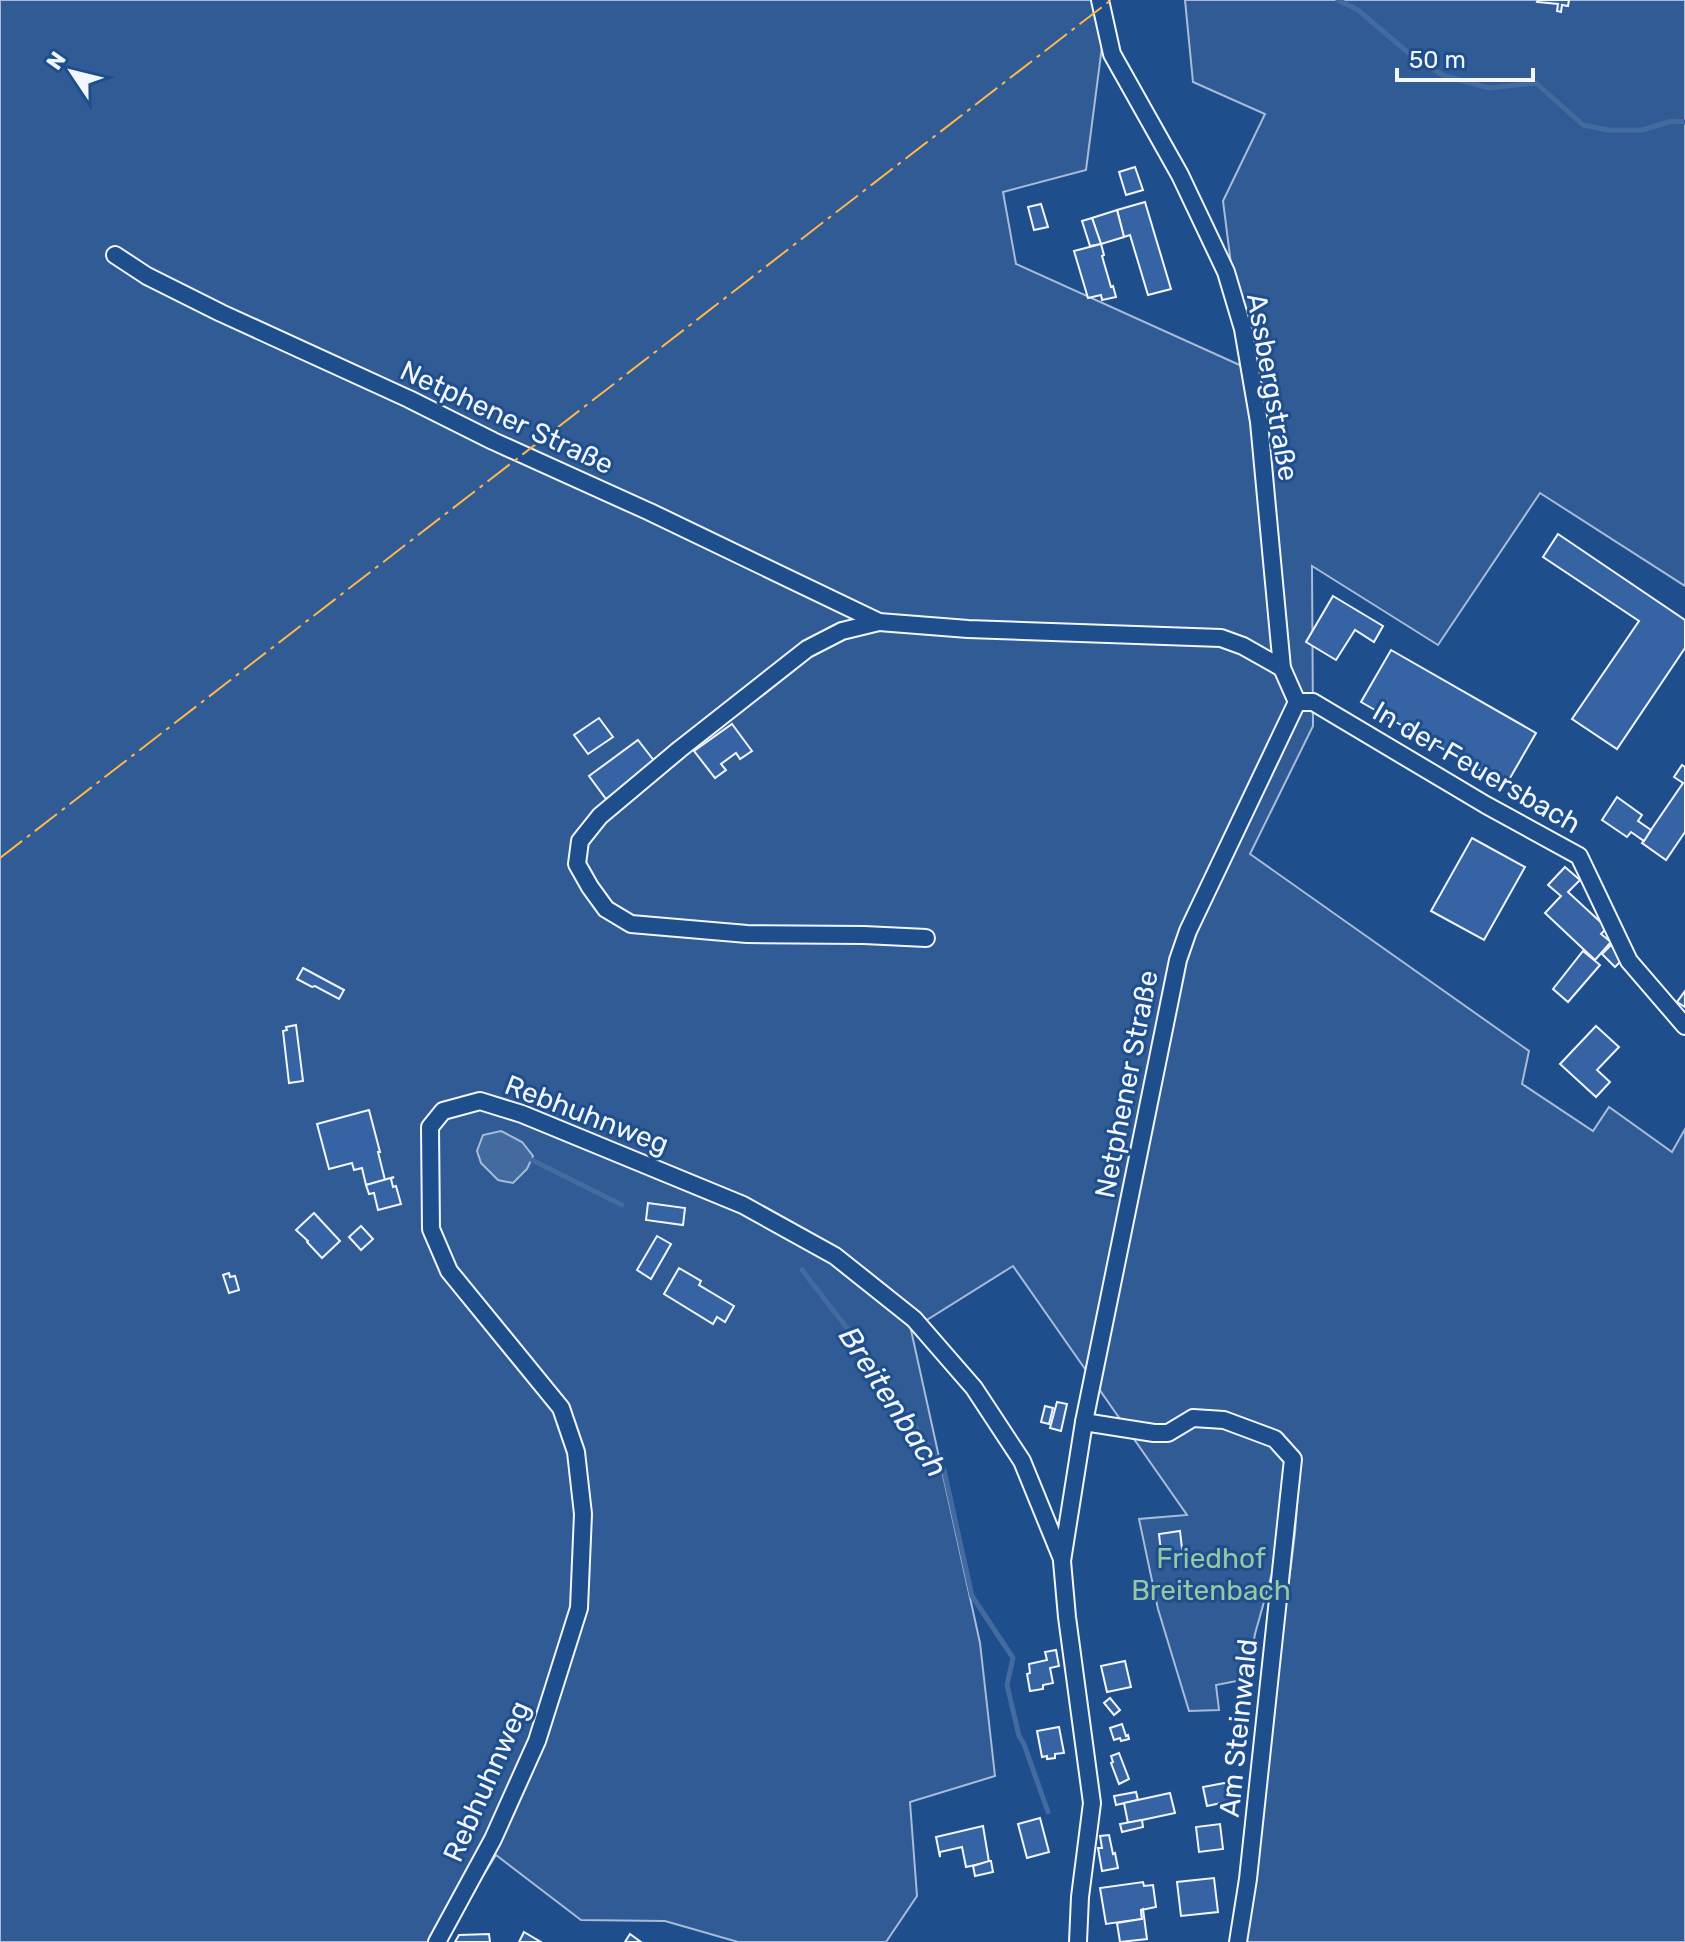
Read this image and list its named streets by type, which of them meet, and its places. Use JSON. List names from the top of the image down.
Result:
{
  "streets": {
    "street": [
      "Assbergstraße",
      "Netphener Straße",
      "In der Feuersbach",
      "Rebhuhnweg",
      "Am Steinwald"
    ]
  },
  "crossings": [
    ["Assbergstraße", "Netphener Straße"],
    ["Netphener Straße", "In der Feuersbach"],
    ["Netphener Straße", "Rebhuhnweg"],
    ["Netphener Straße", "Am Steinwald"]
  ],
  "water": ["Breitenbach"],
  "parks": ["Friedhof Breitenbach"],
  "scale_bar": "50 m",
  "north": "top left"
}
